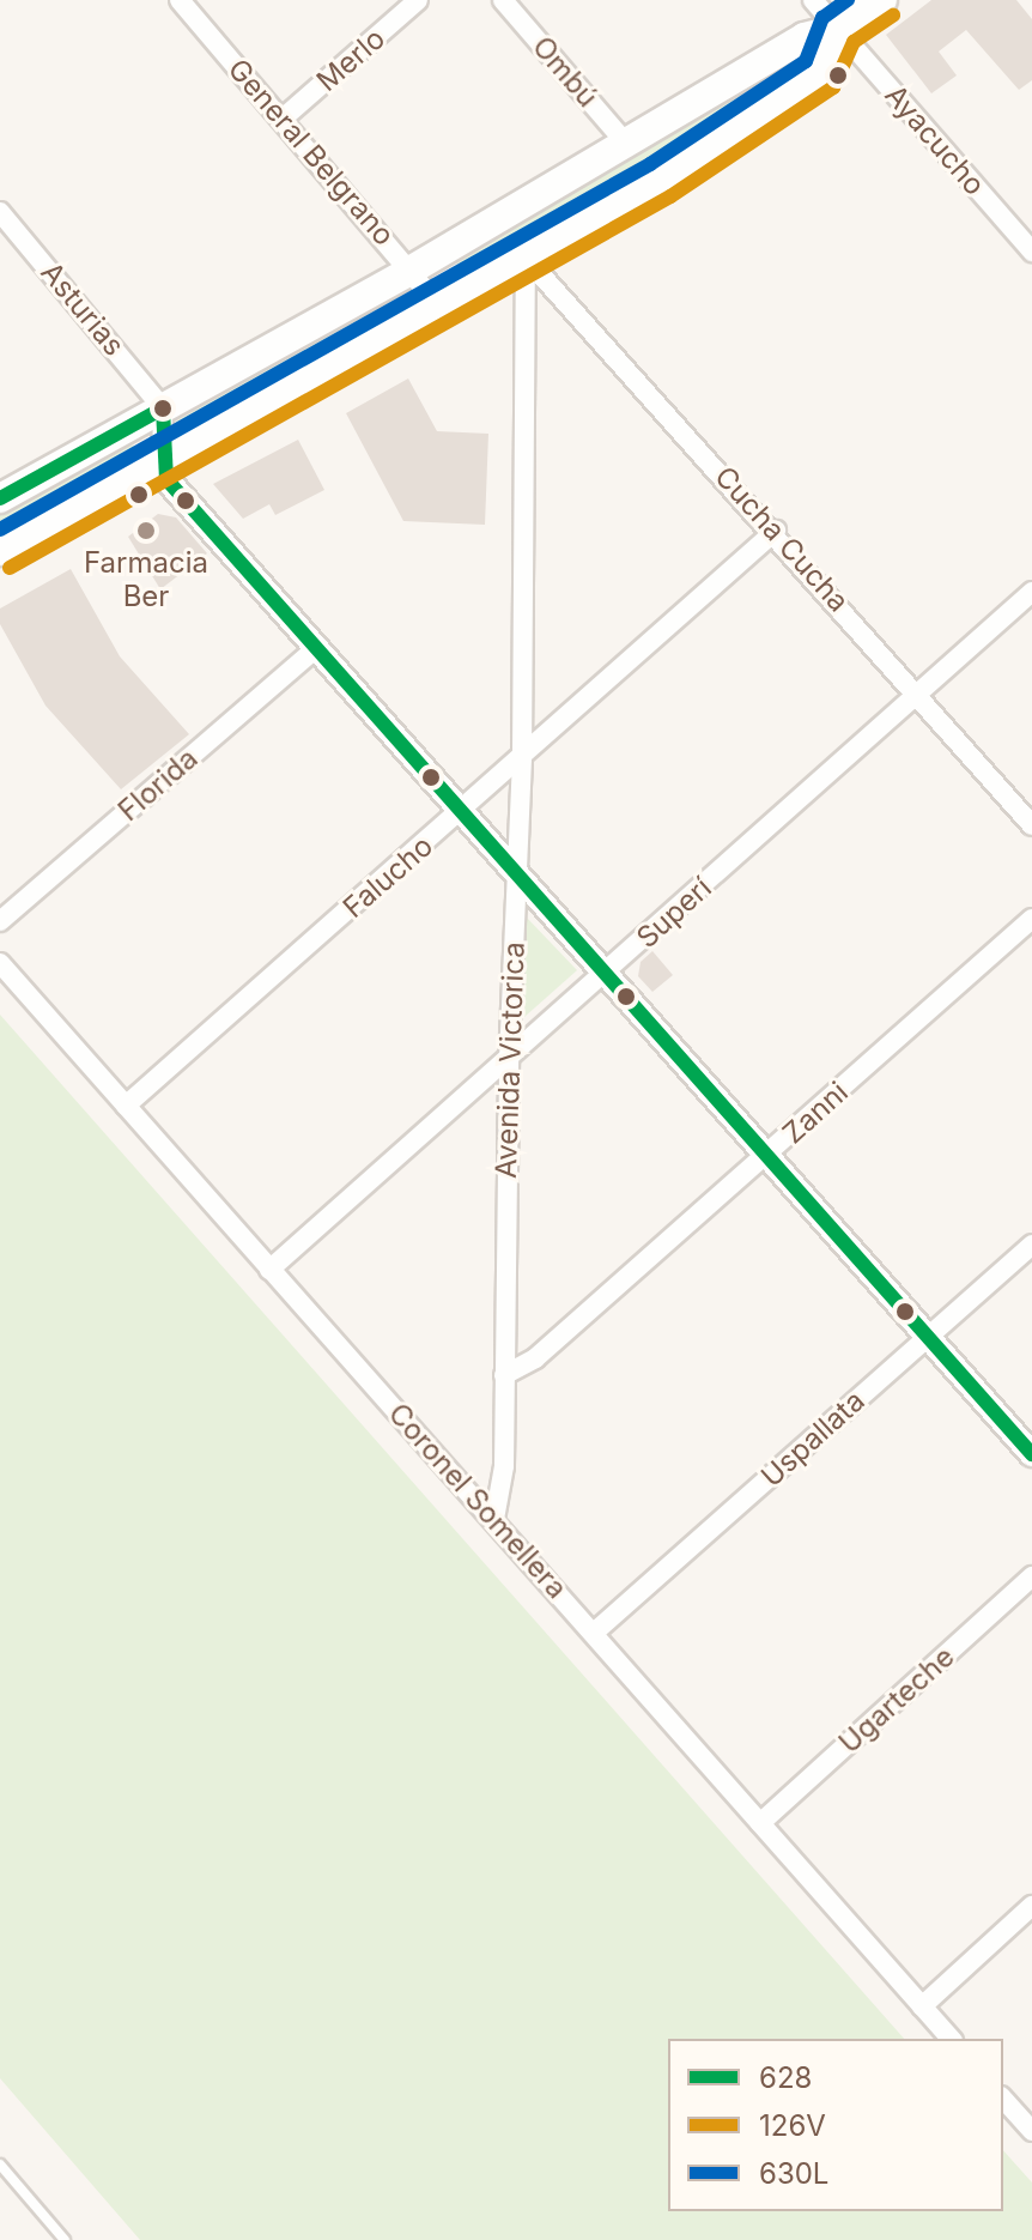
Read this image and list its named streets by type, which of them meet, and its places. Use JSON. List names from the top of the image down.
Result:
{
  "streets": {
    "street": [
      "Merlo",
      "Ombú",
      "Ayacucho",
      "General Belgrano",
      "Asturias",
      "Cucha Cucha",
      "Florida",
      "Falucho",
      "Superí",
      "Avenida Victorica",
      "Zanni",
      "Uspallata",
      "Coronel Somellera",
      "Ugarteche"
    ]
  },
  "crossings": [
    ["Merlo", "General Belgrano"],
    ["Cucha Cucha", "Falucho"],
    ["Cucha Cucha", "Superí"],
    ["Cucha Cucha", "Avenida Victorica"],
    ["Falucho", "Avenida Victorica"],
    ["Falucho", "Coronel Somellera"],
    ["Superí", "Avenida Victorica"],
    ["Superí", "Coronel Somellera"],
    ["Avenida Victorica", "Zanni"],
    ["Avenida Victorica", "Coronel Somellera"],
    ["Uspallata", "Coronel Somellera"],
    ["Coronel Somellera", "Ugarteche"]
  ],
  "places": ["Farmacia Ber"],
  "lines": ["transit line 630L", "transit line 126V", "transit line 628"],
  "legend": ["628", "126V", "630L"]
}
